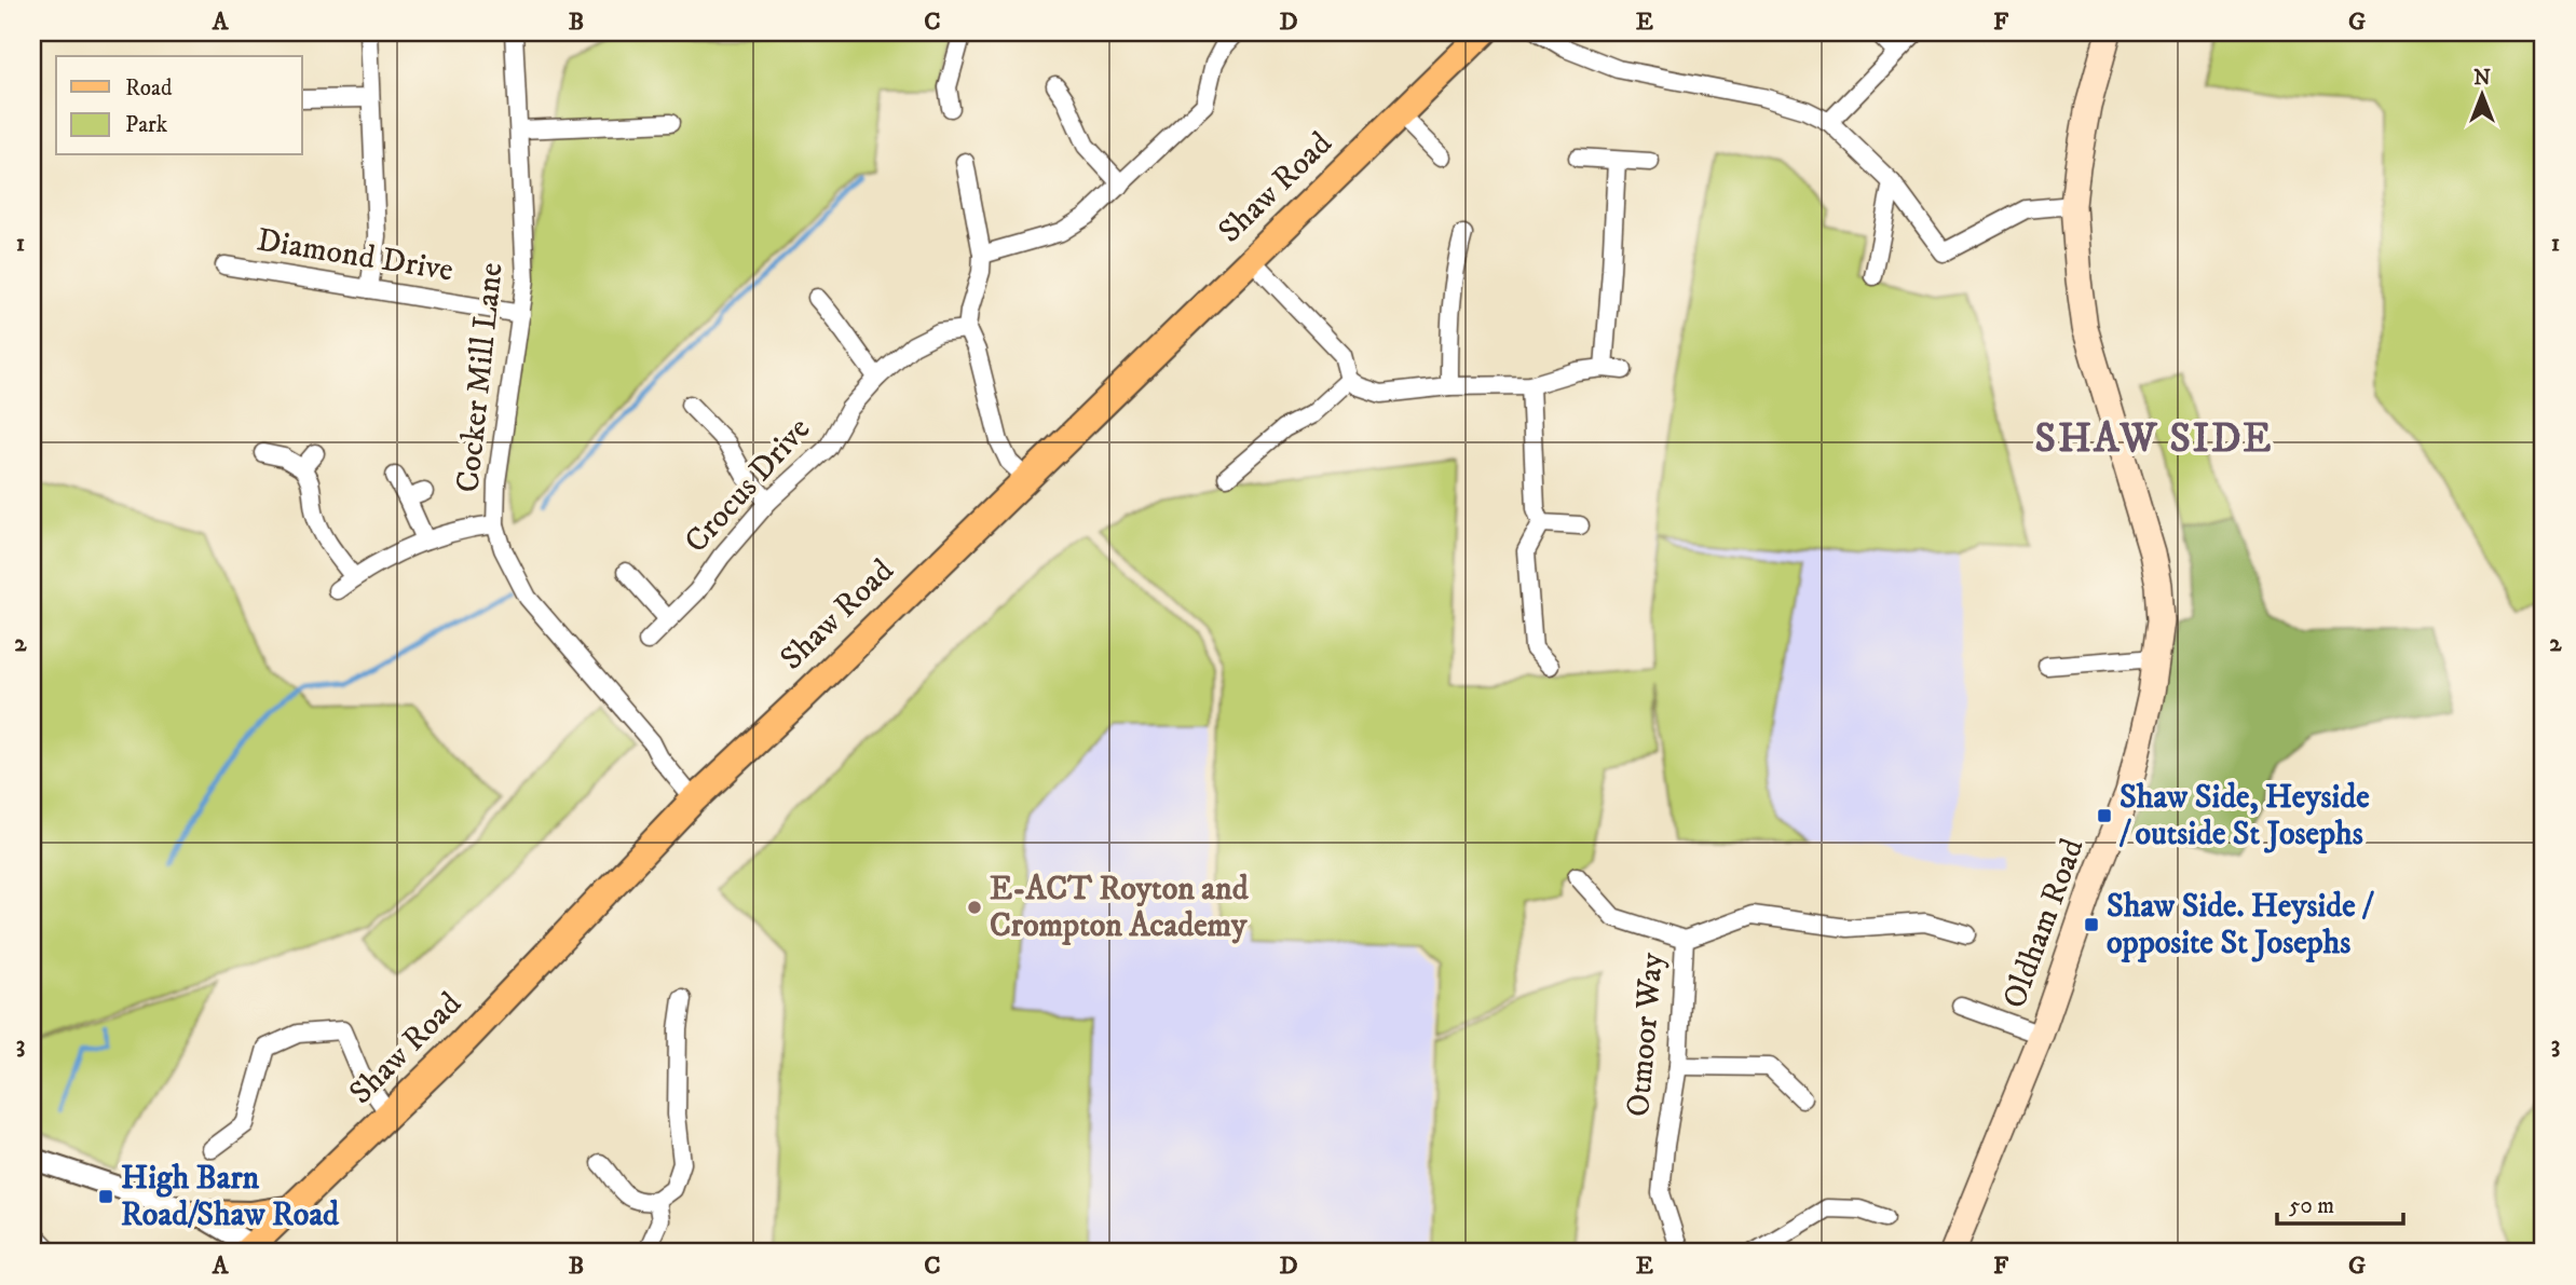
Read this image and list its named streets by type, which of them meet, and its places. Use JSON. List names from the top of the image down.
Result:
{
  "streets": {
    "main road": ["Shaw Road", "Oldham Road"],
    "street": [
      "Diamond Drive",
      "Cocker Mill Lane",
      "Crocus Drive",
      "Otmoor Way"
    ]
  },
  "crossings": [
    ["Shaw Road", "Cocker Mill Lane"],
    ["Diamond Drive", "Cocker Mill Lane"]
  ],
  "districts": ["SHAW SIDE"],
  "places": {
    "transit": ["Shaw Side, Heyside / outside St Josephs", "Shaw Side. Heyside / opposite St Josephs", "High Barn Road/Shaw Road"],
    "other": ["E-ACT Royton and Crompton Academy"]
  },
  "legend": ["Road", "Park"],
  "scale_bar": "50 m",
  "north": "top",
  "grid": {
    "columns": [
      "A",
      "B",
      "C",
      "D",
      "E",
      "F",
      "G"
    ],
    "rows": ["1", "2", "3"]
  }
}
